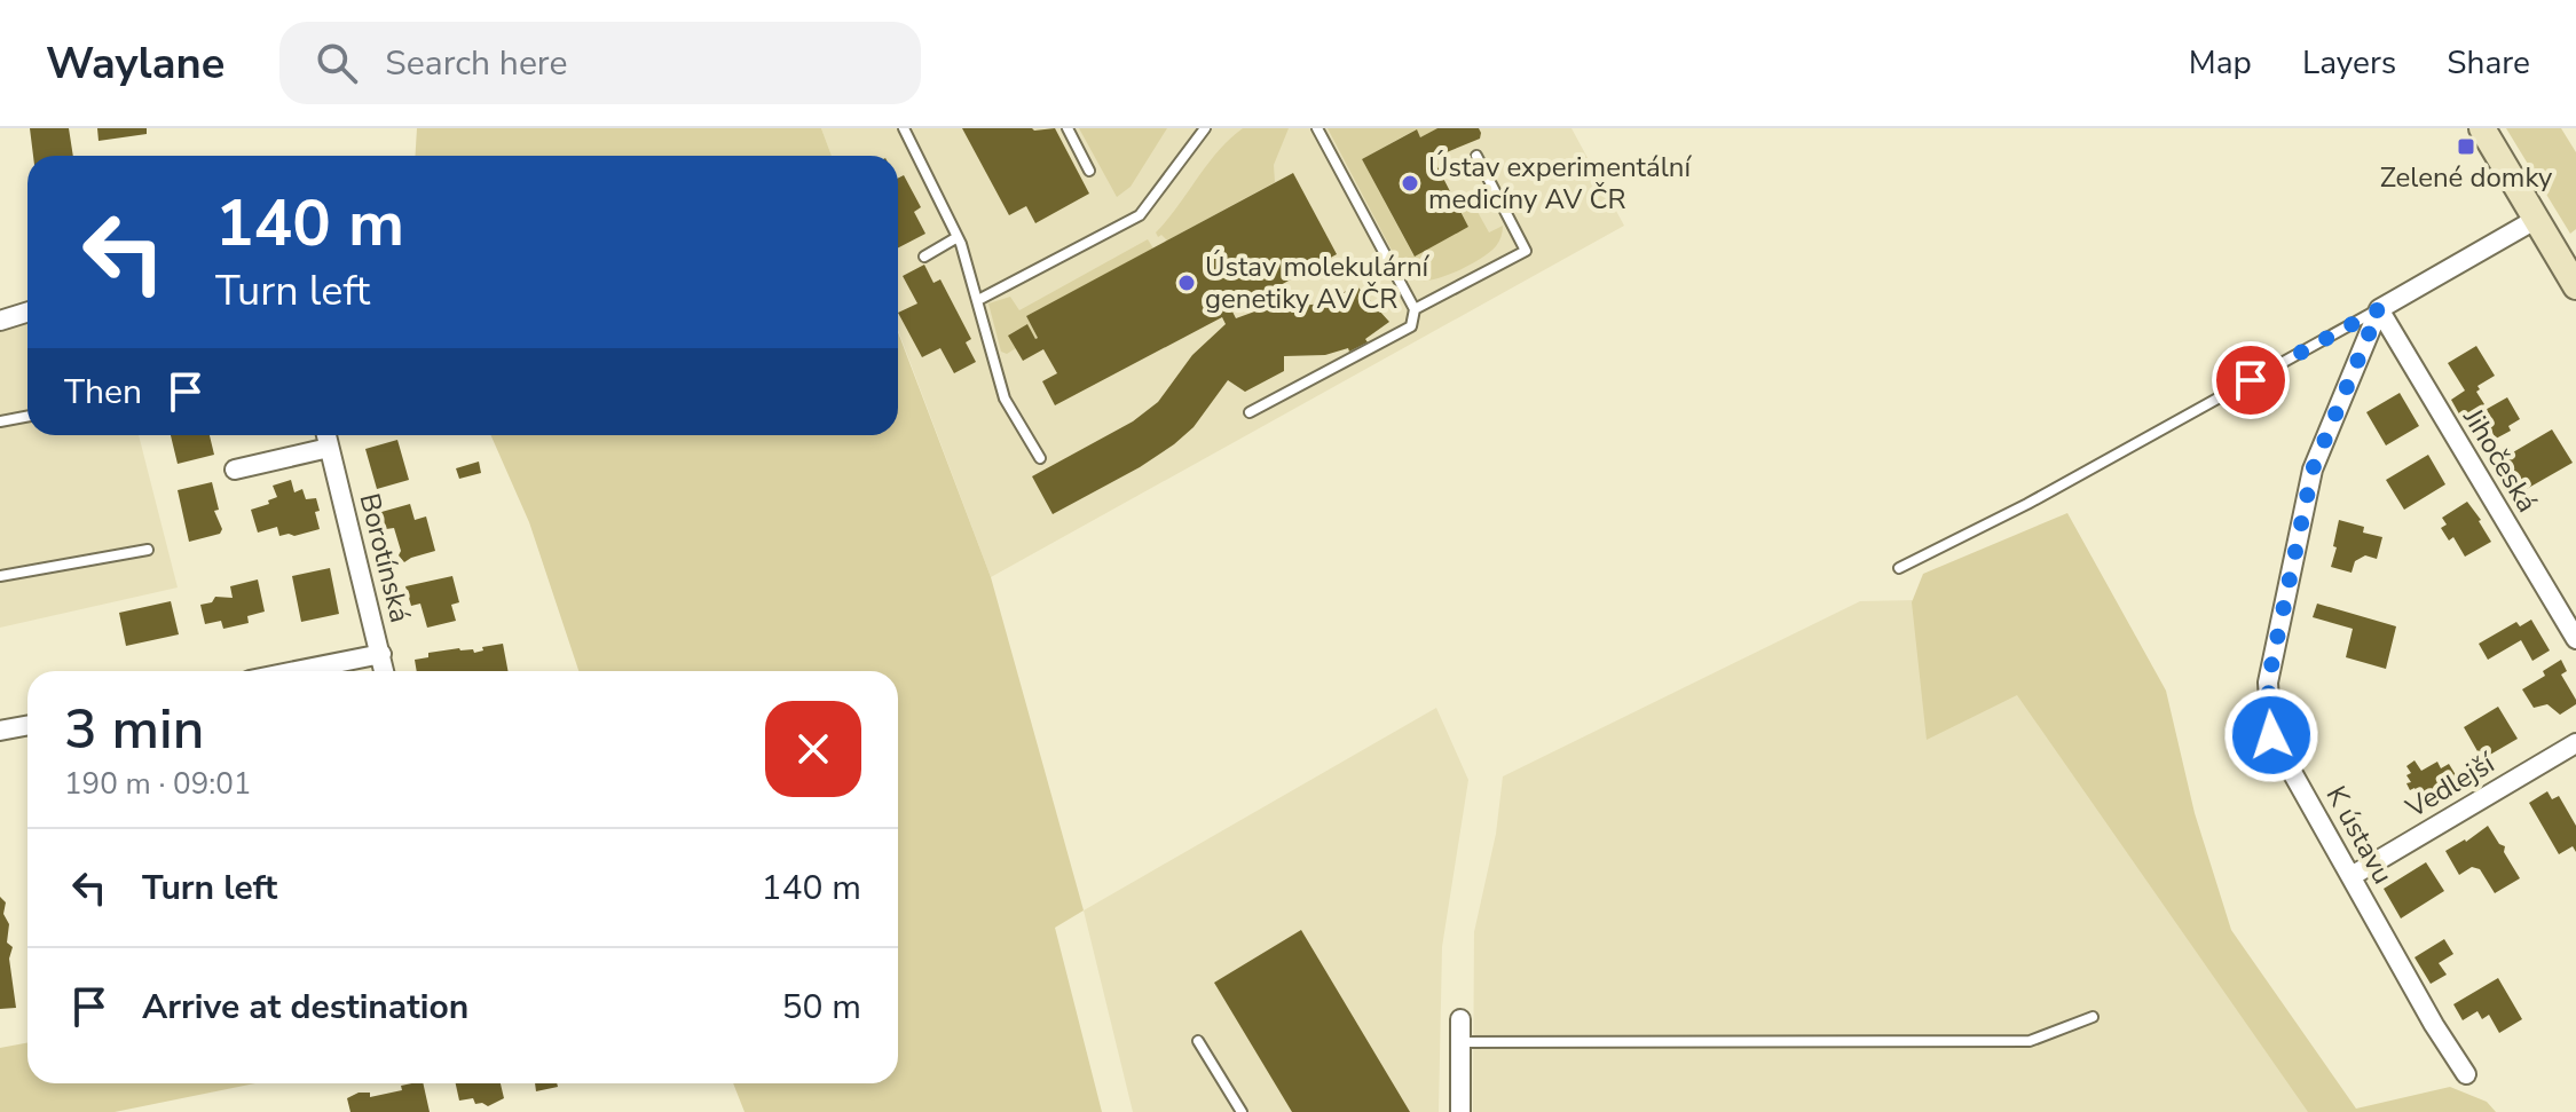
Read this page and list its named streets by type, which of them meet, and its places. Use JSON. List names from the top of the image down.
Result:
{
  "streets": {
    "street": [
      "Jihočeská",
      "Borotínská",
      "Vedlejší",
      "K ústavu"
    ]
  },
  "crossings": [
    ["Jihočeská", "K ústavu"],
    ["Vedlejší", "K ústavu"]
  ],
  "places": {
    "transit": ["Zelené domky"],
    "other": ["Ústav experimentální medicíny AV ČR", "Ústav molekulární genetiky AV ČR"]
  },
  "page": {
    "header": "Waylane",
    "search": "Search here",
    "nav": ["Map", "Layers", "Share"],
    "turn": ["140 m", "Turn left"],
    "then": "Then",
    "heading": ["3 min", "190 m · 09:01"],
    "list": [
      {
        "name": "Turn left",
        "value": "140 m"
      },
      {
        "name": "Arrive at destination",
        "value": "50 m"
      }
    ]
  }
}
